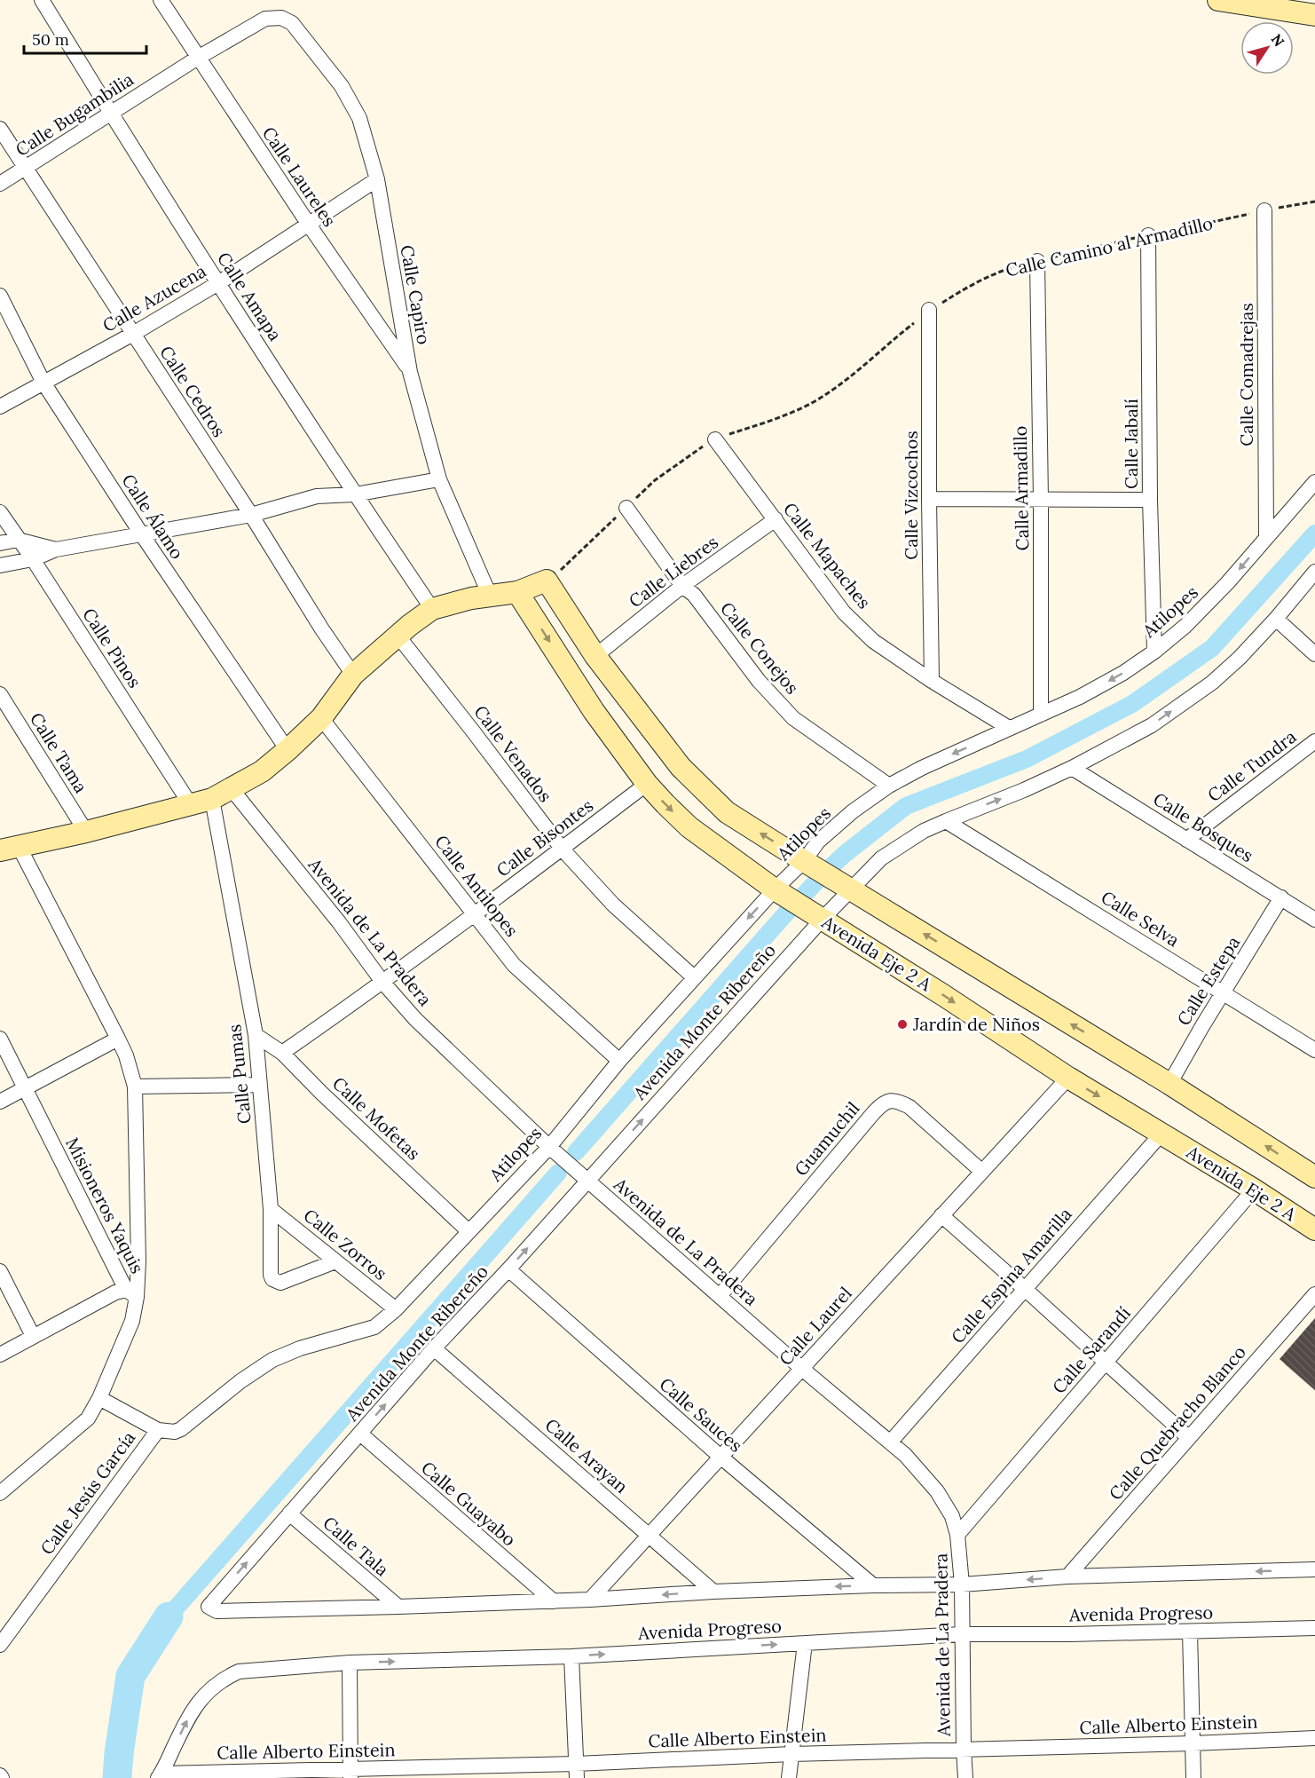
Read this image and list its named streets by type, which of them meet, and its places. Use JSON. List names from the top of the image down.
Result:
{
  "streets": {
    "street": [
      "Calle Bugambilia",
      "Calle Laureles",
      "Calle Capiro",
      "Calle Amapa",
      "Calle Azucena",
      "Calle Comadrejas",
      "Calle Cedros",
      "Calle Jabalí",
      "Calle Armadillo",
      "Calle Vizcochos",
      "Calle Álamo",
      "Calle Mapaches",
      "Calle Liebres",
      "Atilopes",
      "Calle Pinos",
      "Calle Conejos",
      "Calle Tama",
      "Calle Venados",
      "Calle Tundra",
      "Calle Bosques",
      "Calle Bisontes",
      "Calle Antilopes",
      "Calle Selva",
      "Avenida de La Pradera",
      "Avenida Eje 2 A",
      "Calle Estepa",
      "Avenida Monte Ribereño",
      "Calle Pumas",
      "Calle Mofetas",
      "Guamuchil",
      "Misioneros Yaquis",
      "Calle Zorros",
      "Calle Espina Amarilla",
      "Calle Laurel",
      "Calle Sarandí",
      "Calle Sauces",
      "Calle Quebracho Blanco",
      "Calle Arayan",
      "Calle Jesús García",
      "Calle Guayabo",
      "Calle Tala",
      "Avenida Progreso",
      "Calle Alberto Einstein"
    ],
    "path": ["Calle Camino al Armadillo"]
  },
  "crossings": [
    ["Calle Bugambilia", "Calle Laureles"],
    ["Calle Bugambilia", "Calle Capiro"],
    ["Calle Bugambilia", "Calle Amapa"],
    ["Calle Bugambilia", "Calle Cedros"],
    ["Calle Laureles", "Calle Capiro"],
    ["Calle Laureles", "Calle Azucena"],
    ["Calle Camino al Armadillo", "Calle Comadrejas"],
    ["Calle Camino al Armadillo", "Calle Jabalí"],
    ["Calle Camino al Armadillo", "Calle Armadillo"],
    ["Calle Camino al Armadillo", "Calle Vizcochos"],
    ["Calle Camino al Armadillo", "Calle Mapaches"],
    ["Calle Camino al Armadillo", "Calle Conejos"],
    ["Calle Capiro", "Calle Azucena"],
    ["Calle Amapa", "Calle Azucena"],
    ["Calle Azucena", "Calle Cedros"],
    ["Calle Azucena", "Calle Álamo"],
    ["Calle Comadrejas", "Atilopes"],
    ["Calle Jabalí", "Atilopes"],
    ["Calle Armadillo", "Atilopes"],
    ["Calle Vizcochos", "Calle Mapaches"],
    ["Calle Mapaches", "Calle Liebres"],
    ["Calle Mapaches", "Atilopes"],
    ["Calle Liebres", "Calle Conejos"],
    ["Atilopes", "Calle Conejos"],
    ["Atilopes", "Calle Venados"],
    ["Atilopes", "Calle Antilopes"],
    ["Atilopes", "Avenida de La Pradera"],
    ["Atilopes", "Avenida Eje 2 A"],
    ["Atilopes", "Calle Mofetas"],
    ["Atilopes", "Calle Zorros"],
    ["Atilopes", "Calle Jesús García"],
    ["Calle Venados", "Calle Bisontes"],
    ["Calle Tundra", "Calle Bosques"],
    ["Calle Bosques", "Calle Estepa"],
    ["Calle Bosques", "Avenida Monte Ribereño"],
    ["Calle Bisontes", "Calle Antilopes"],
    ["Calle Bisontes", "Avenida de La Pradera"],
    ["Calle Bisontes", "Avenida Eje 2 A"],
    ["Calle Bisontes", "Calle Mofetas"],
    ["Calle Selva", "Calle Estepa"],
    ["Calle Selva", "Avenida Monte Ribereño"],
    ["Avenida de La Pradera", "Avenida Monte Ribereño"],
    ["Avenida de La Pradera", "Guamuchil"],
    ["Avenida de La Pradera", "Calle Espina Amarilla"],
    ["Avenida de La Pradera", "Calle Laurel"],
    ["Avenida de La Pradera", "Calle Sarandí"],
    ["Avenida de La Pradera", "Avenida Progreso"],
    ["Avenida de La Pradera", "Calle Alberto Einstein"],
    ["Avenida Eje 2 A", "Avenida Monte Ribereño"],
    ["Avenida Eje 2 A", "Calle Espina Amarilla"],
    ["Avenida Eje 2 A", "Calle Laurel"],
    ["Avenida Eje 2 A", "Calle Sarandí"],
    ["Avenida Monte Ribereño", "Calle Sauces"],
    ["Avenida Monte Ribereño", "Calle Arayan"],
    ["Avenida Monte Ribereño", "Calle Guayabo"],
    ["Avenida Monte Ribereño", "Calle Tala"],
    ["Calle Pumas", "Calle Mofetas"],
    ["Calle Pumas", "Calle Zorros"],
    ["Guamuchil", "Calle Laurel"],
    ["Calle Zorros", "Calle Jesús García"],
    ["Calle Laurel", "Calle Sauces"],
    ["Calle Laurel", "Calle Arayan"],
    ["Avenida Progreso", "Calle Alberto Einstein"]
  ],
  "one_way": ["Atilopes"],
  "places": ["Jardín de Niños"],
  "scale_bar": "50 m",
  "north": "top right"
}
